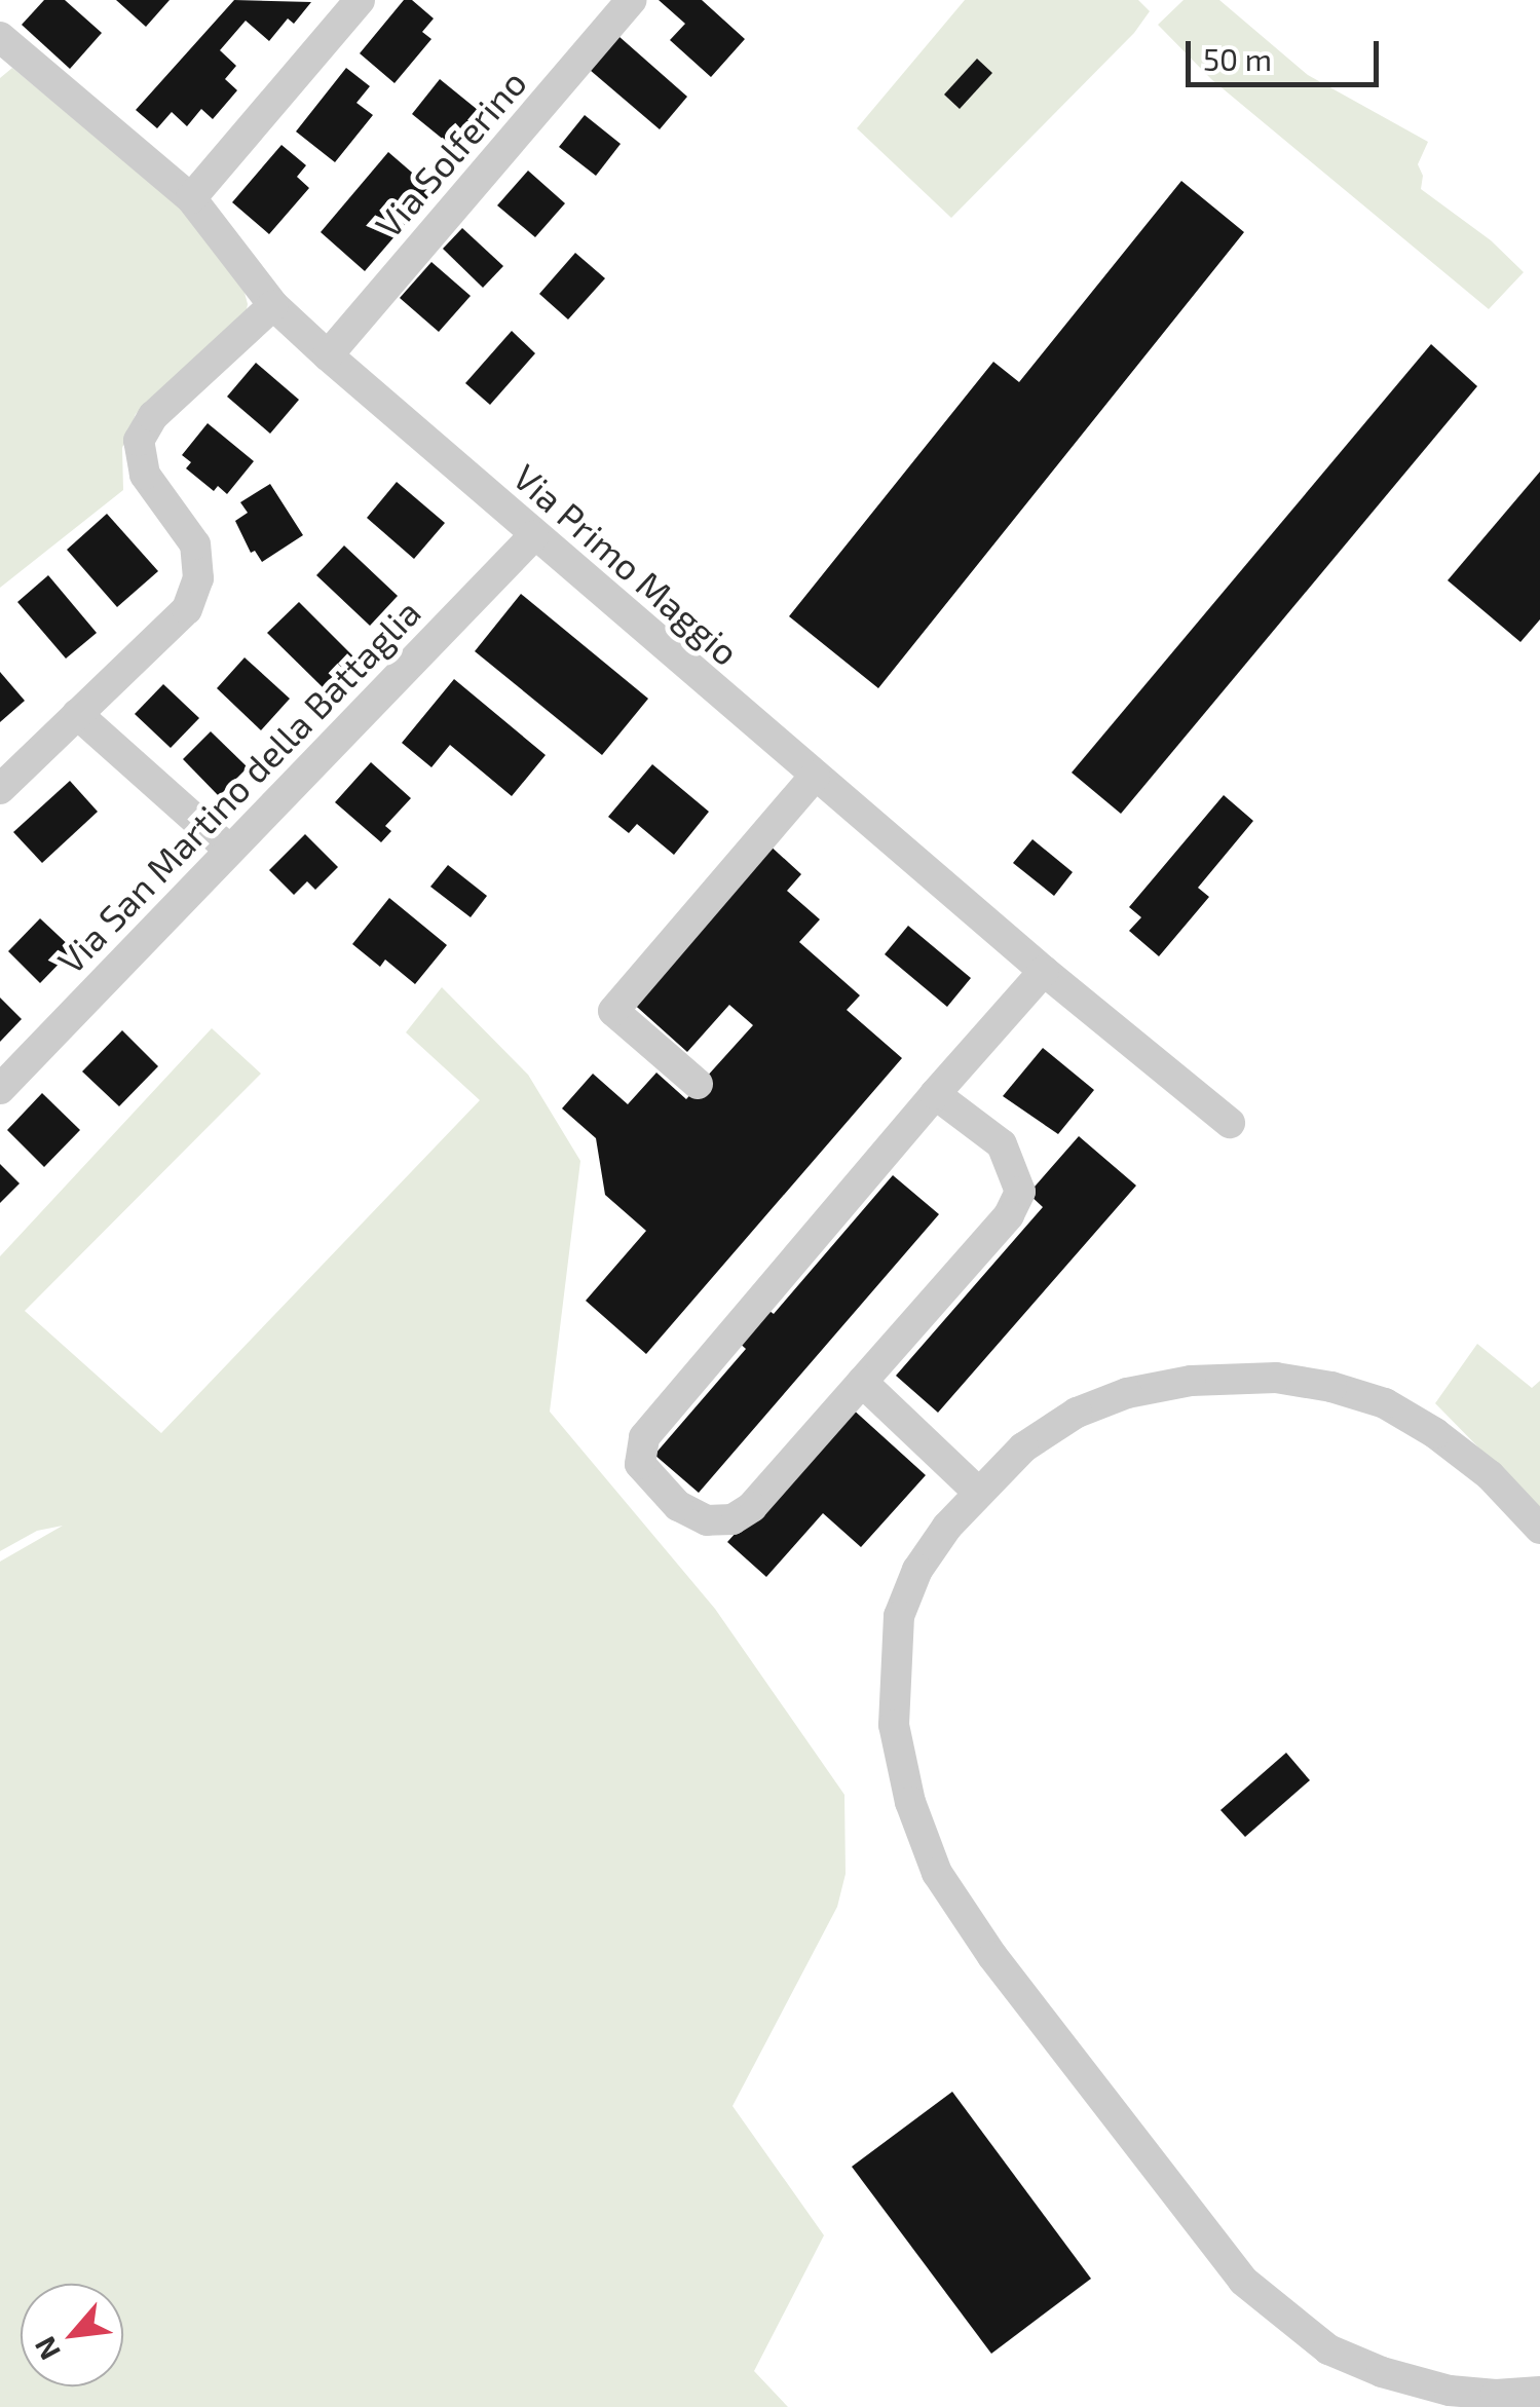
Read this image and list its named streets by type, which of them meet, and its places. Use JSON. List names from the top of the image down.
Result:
{
  "streets": {
    "street": ["Via Solferino", "Via Primo Maggio", "Via San Martino della Battaglia"]
  },
  "crossings": [
    ["Via Solferino", "Via Primo Maggio"],
    ["Via Primo Maggio", "Via San Martino della Battaglia"]
  ],
  "scale_bar": "50 m",
  "north": "bottom left"
}
